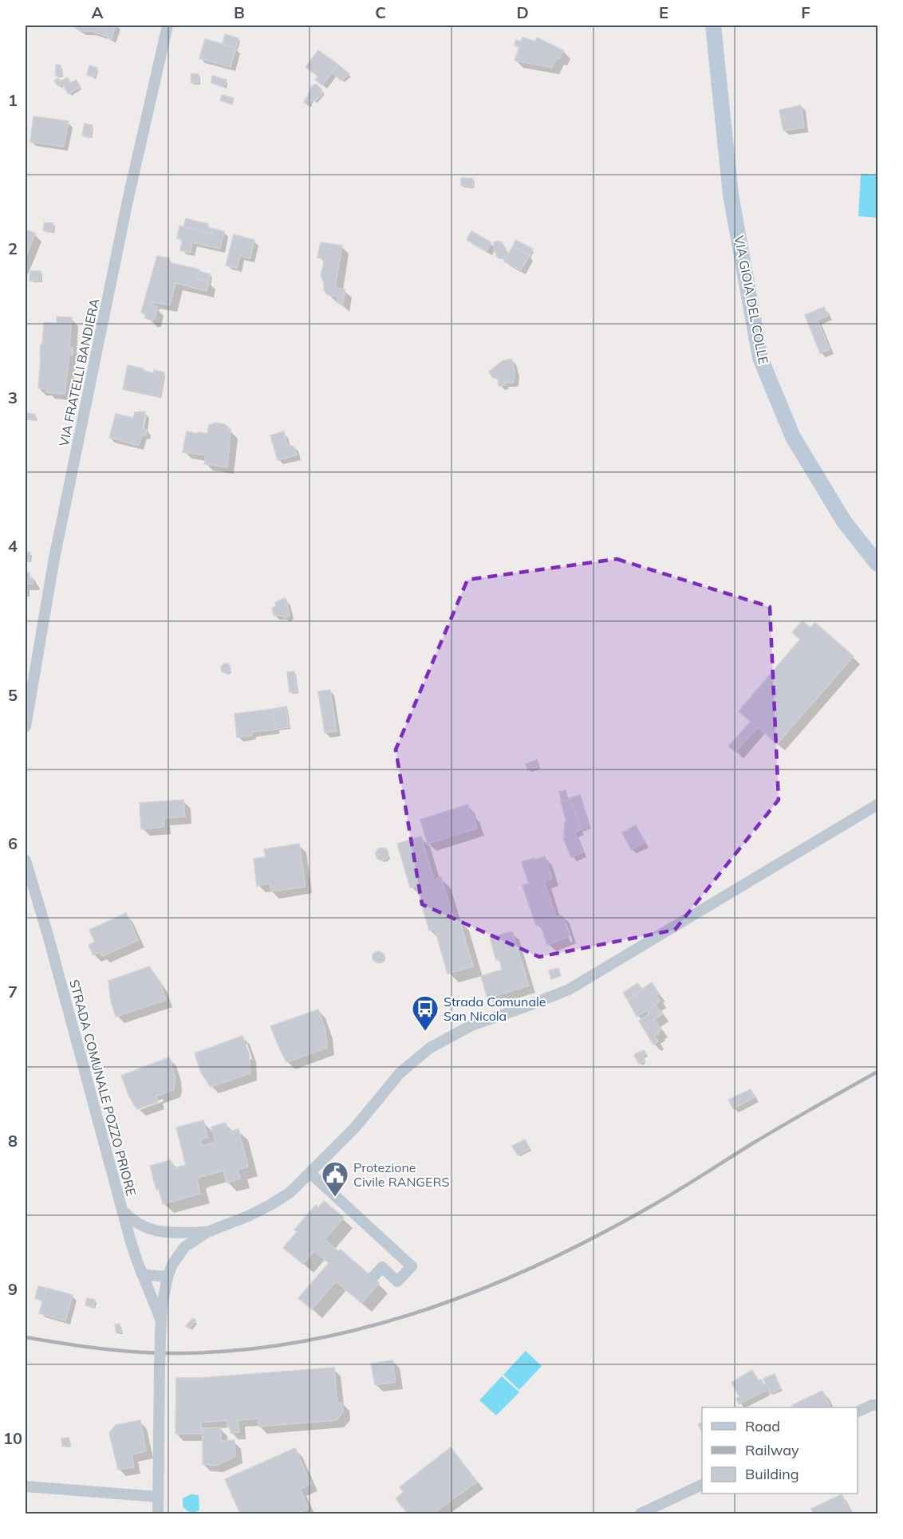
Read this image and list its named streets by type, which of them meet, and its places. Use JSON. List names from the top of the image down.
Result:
{
  "streets": {
    "main road": ["VIA GIOIA DEL COLLE"],
    "street": ["VIA FRATELLI BANDIERA", "STRADA COMUNALE POZZO PRIORE"]
  },
  "places": {
    "bus stop": ["Strada Comunale San Nicola"],
    "public building": ["Protezione Civile RANGERS"]
  },
  "legend": ["Road", "Railway", "Building"],
  "grid": {
    "columns": [
      "A",
      "B",
      "C",
      "D",
      "E",
      "F"
    ],
    "rows": [
      "1",
      "2",
      "3",
      "4",
      "5",
      "6",
      "7",
      "8",
      "9",
      "10"
    ]
  }
}
